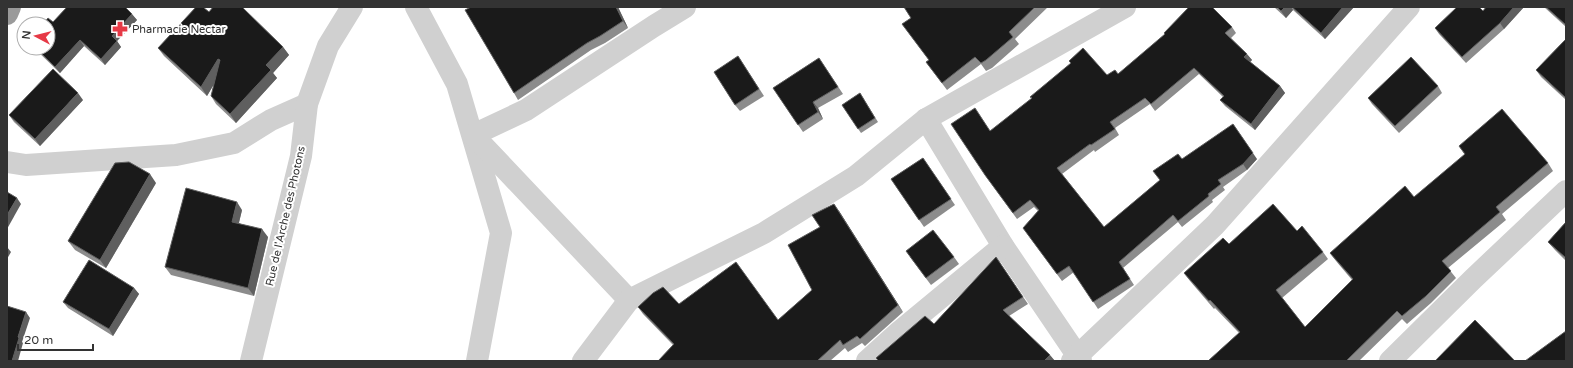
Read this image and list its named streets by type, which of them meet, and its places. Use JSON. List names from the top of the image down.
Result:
{
  "streets": {
    "street": ["Rue de l'Arche des Photons"]
  },
  "places": {
    "pharmacy": ["Pharmacie Nectar"]
  },
  "scale_bar": "20 m",
  "north": "left"
}
